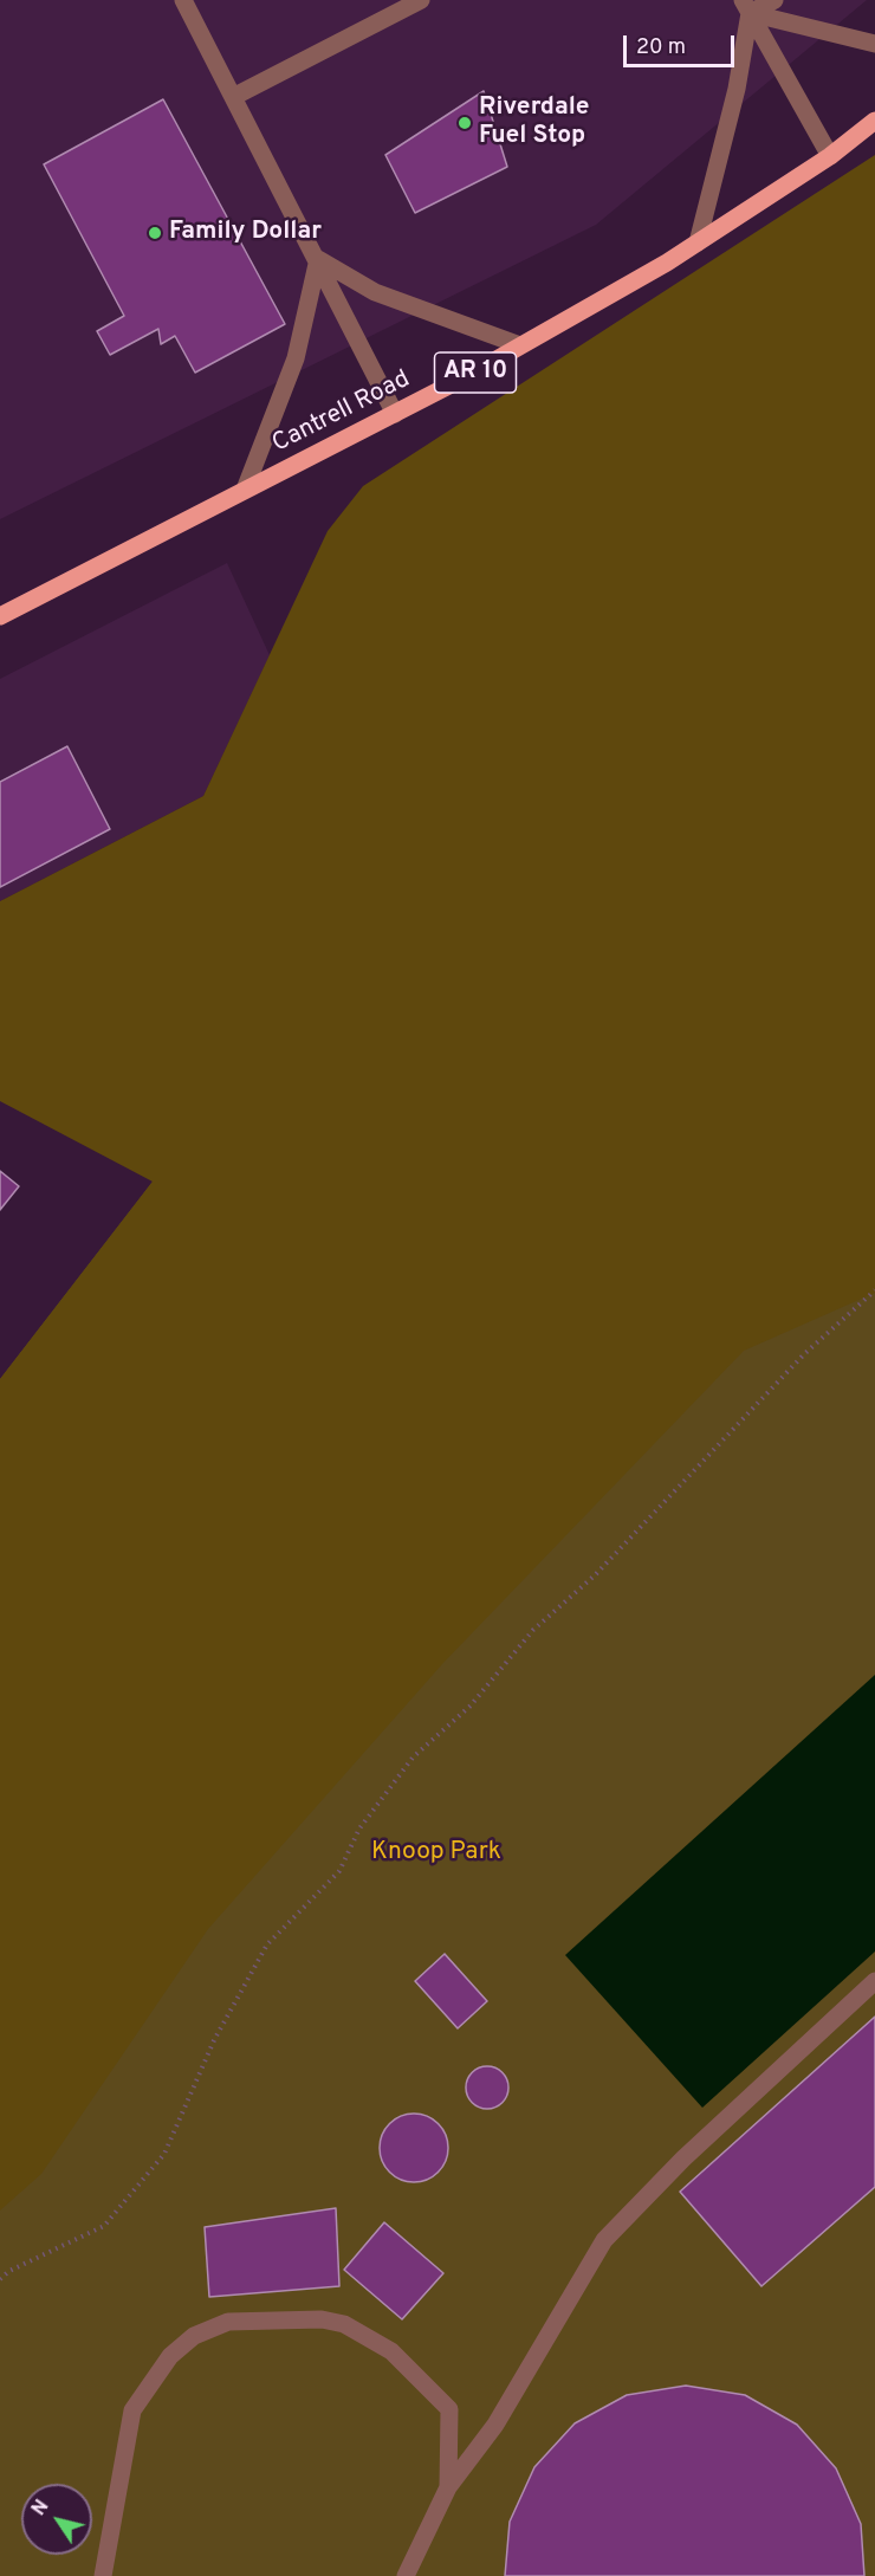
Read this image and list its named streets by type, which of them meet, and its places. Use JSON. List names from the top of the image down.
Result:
{
  "streets": {
    "main road": ["AR 10", "Cantrell Road"]
  },
  "parks": ["Knoop Park"],
  "places": ["Riverdale Fuel Stop", "Family Dollar"],
  "scale_bar": "20 m",
  "north": "top left"
}
